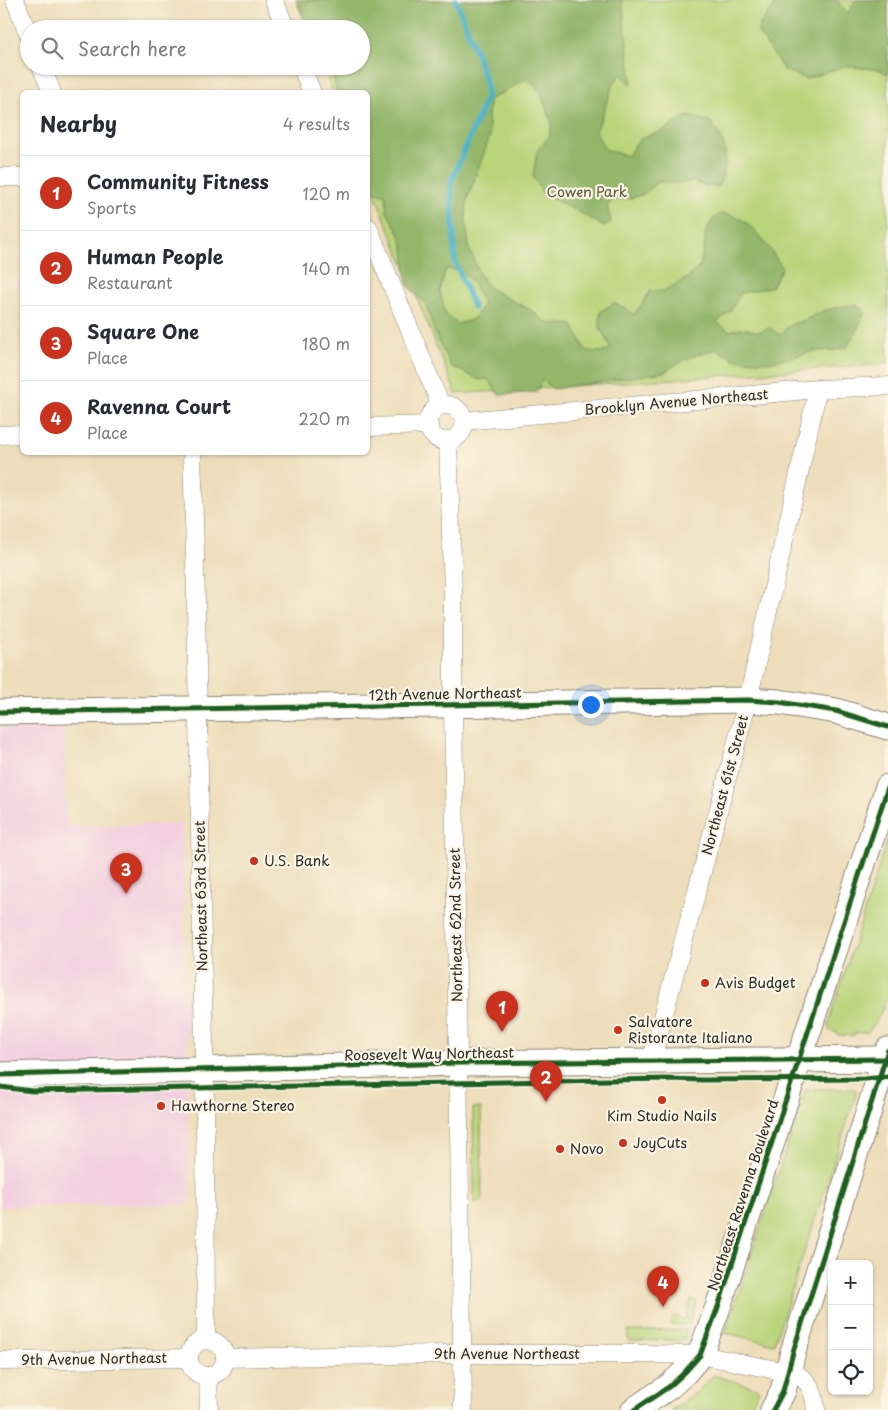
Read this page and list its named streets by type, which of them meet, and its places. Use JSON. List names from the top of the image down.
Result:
{
  "streets": {
    "main road": ["12th Avenue Northeast", "Roosevelt Way Northeast", "Northeast Ravenna Boulevard"],
    "street": [
      "Brooklyn Avenue Northeast",
      "Northeast 61st Street",
      "Northeast 63rd Street",
      "Northeast 62nd Street",
      "9th Avenue Northeast"
    ]
  },
  "crossings": [
    ["Brooklyn Avenue Northeast", "Northeast 61st Street"],
    ["Brooklyn Avenue Northeast", "Northeast 62nd Street"],
    ["12th Avenue Northeast", "Northeast 61st Street"],
    ["12th Avenue Northeast", "Northeast 63rd Street"],
    ["12th Avenue Northeast", "Northeast 62nd Street"],
    ["Northeast 61st Street", "Roosevelt Way Northeast"],
    ["Northeast 63rd Street", "Roosevelt Way Northeast"],
    ["Northeast 63rd Street", "9th Avenue Northeast"],
    ["Northeast 62nd Street", "Roosevelt Way Northeast"],
    ["Northeast 62nd Street", "9th Avenue Northeast"],
    ["Roosevelt Way Northeast", "Northeast Ravenna Boulevard"],
    ["Northeast Ravenna Boulevard", "9th Avenue Northeast"]
  ],
  "parks": ["Cowen Park"],
  "places": [
    "U.S. Bank",
    "Avis Budget",
    "Salvatore Ristorante Italiano",
    "Kim Studio Nails",
    "Hawthorne Stereo",
    "JoyCuts",
    "Novo"
  ],
  "page": {
    "search": "Search here",
    "heading": ["Nearby", "4 results"],
    "list": [
      {
        "mark": "1",
        "name": "Community Fitness",
        "note": "Sports",
        "value": "120 m"
      },
      {
        "mark": "2",
        "name": "Human People",
        "note": "Restaurant",
        "value": "140 m"
      },
      {
        "mark": "3",
        "name": "Square One",
        "note": "Place",
        "value": "180 m"
      },
      {
        "mark": "4",
        "name": "Ravenna Court",
        "note": "Place",
        "value": "220 m"
      }
    ],
    "pins": [
      "3",
      "1",
      "2",
      "4"
    ],
    "map_buttons": ["+", "−"]
  }
}
